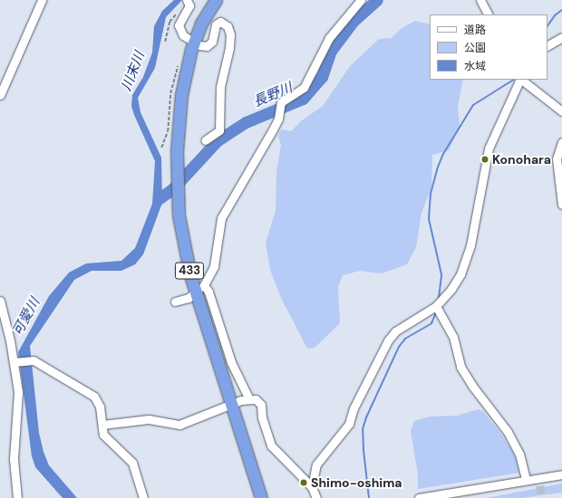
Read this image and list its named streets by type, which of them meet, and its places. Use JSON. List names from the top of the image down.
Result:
{
  "streets": {
    "highway": ["433"]
  },
  "water": ["川末川", "長野川", "可愛川"],
  "places": ["Konohara", "Shimo-oshima"],
  "legend": ["道路", "公園", "水域"]
}
